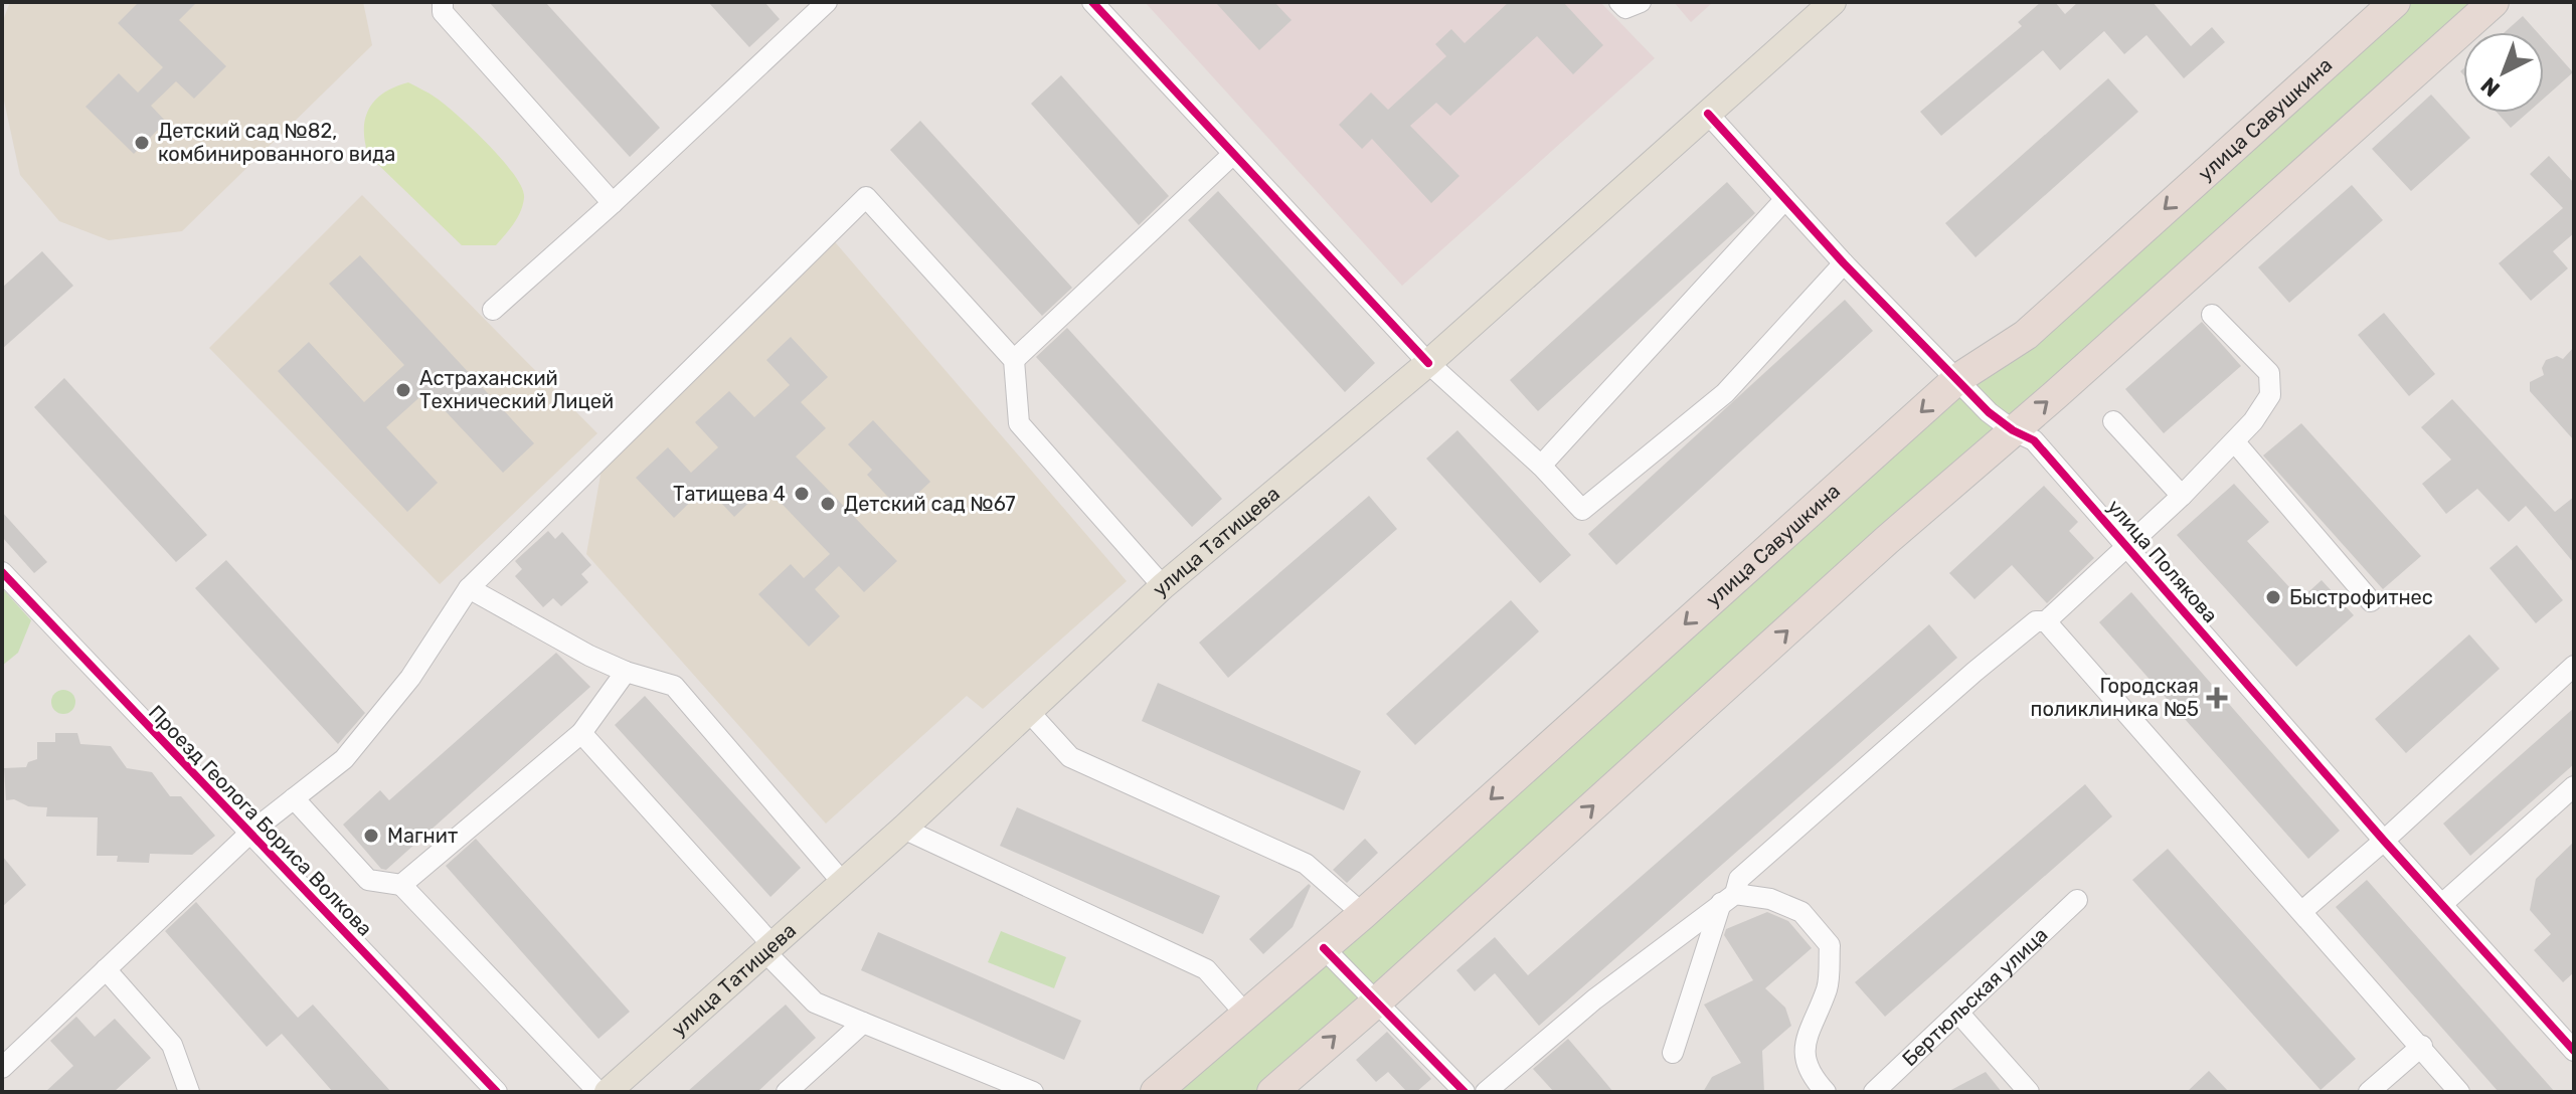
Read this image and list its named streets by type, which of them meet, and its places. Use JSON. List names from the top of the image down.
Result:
{
  "streets": {
    "highway": ["улица Савушкина"],
    "main road": ["улица Татищева"],
    "street": ["улица Полякова", "Проезд Геолога Бориса Волкова", "Бертюльская улица"]
  },
  "crossings": [
    ["улица Савушкина", "улица Полякова"],
    ["улица Татищева", "улица Полякова"]
  ],
  "places": {
    "other": [
      "Детский сад №82, комбинированного вида",
      "Астраханский Технический Лицей",
      "Татищева 4",
      "Детский сад №67",
      "Быстрофитнес",
      "Магнит"
    ],
    "health": ["Городская поликлиника №5"]
  },
  "north": "bottom left"
}
